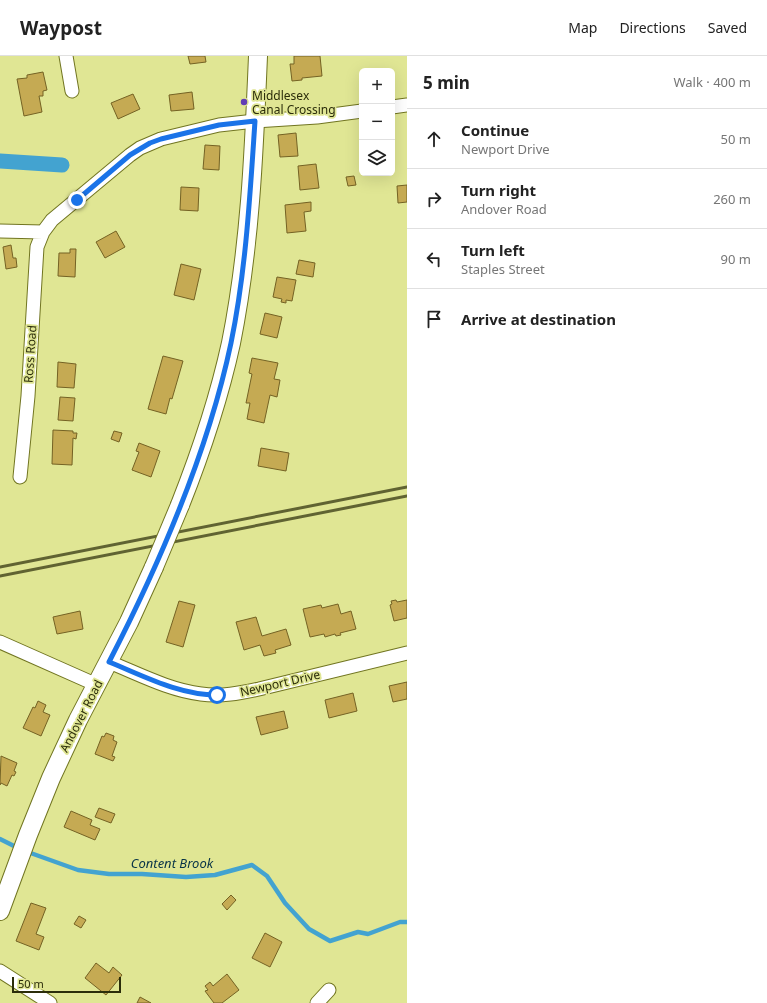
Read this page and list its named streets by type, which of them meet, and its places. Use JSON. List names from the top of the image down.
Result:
{
  "streets": {
    "main road": ["Andover Road"],
    "street": ["Ross Road", "Newport Drive"]
  },
  "crossings": [
    ["Newport Drive", "Andover Road"]
  ],
  "water": ["Content Brook"],
  "places": ["Middlesex Canal Crossing"],
  "scale_bar": "50 m",
  "page": {
    "header": "Waypost",
    "nav": ["Map", "Directions", "Saved"],
    "heading": ["5 min", "Walk · 400 m"],
    "map_buttons": ["+", "−"],
    "list": [
      ["Continue", "Newport Drive", "50 m"],
      ["Turn right", "Andover Road", "260 m"],
      ["Turn left", "Staples Street", "90 m"],
      "Arrive at destination"
    ],
    "scale": "50 m"
  }
}
